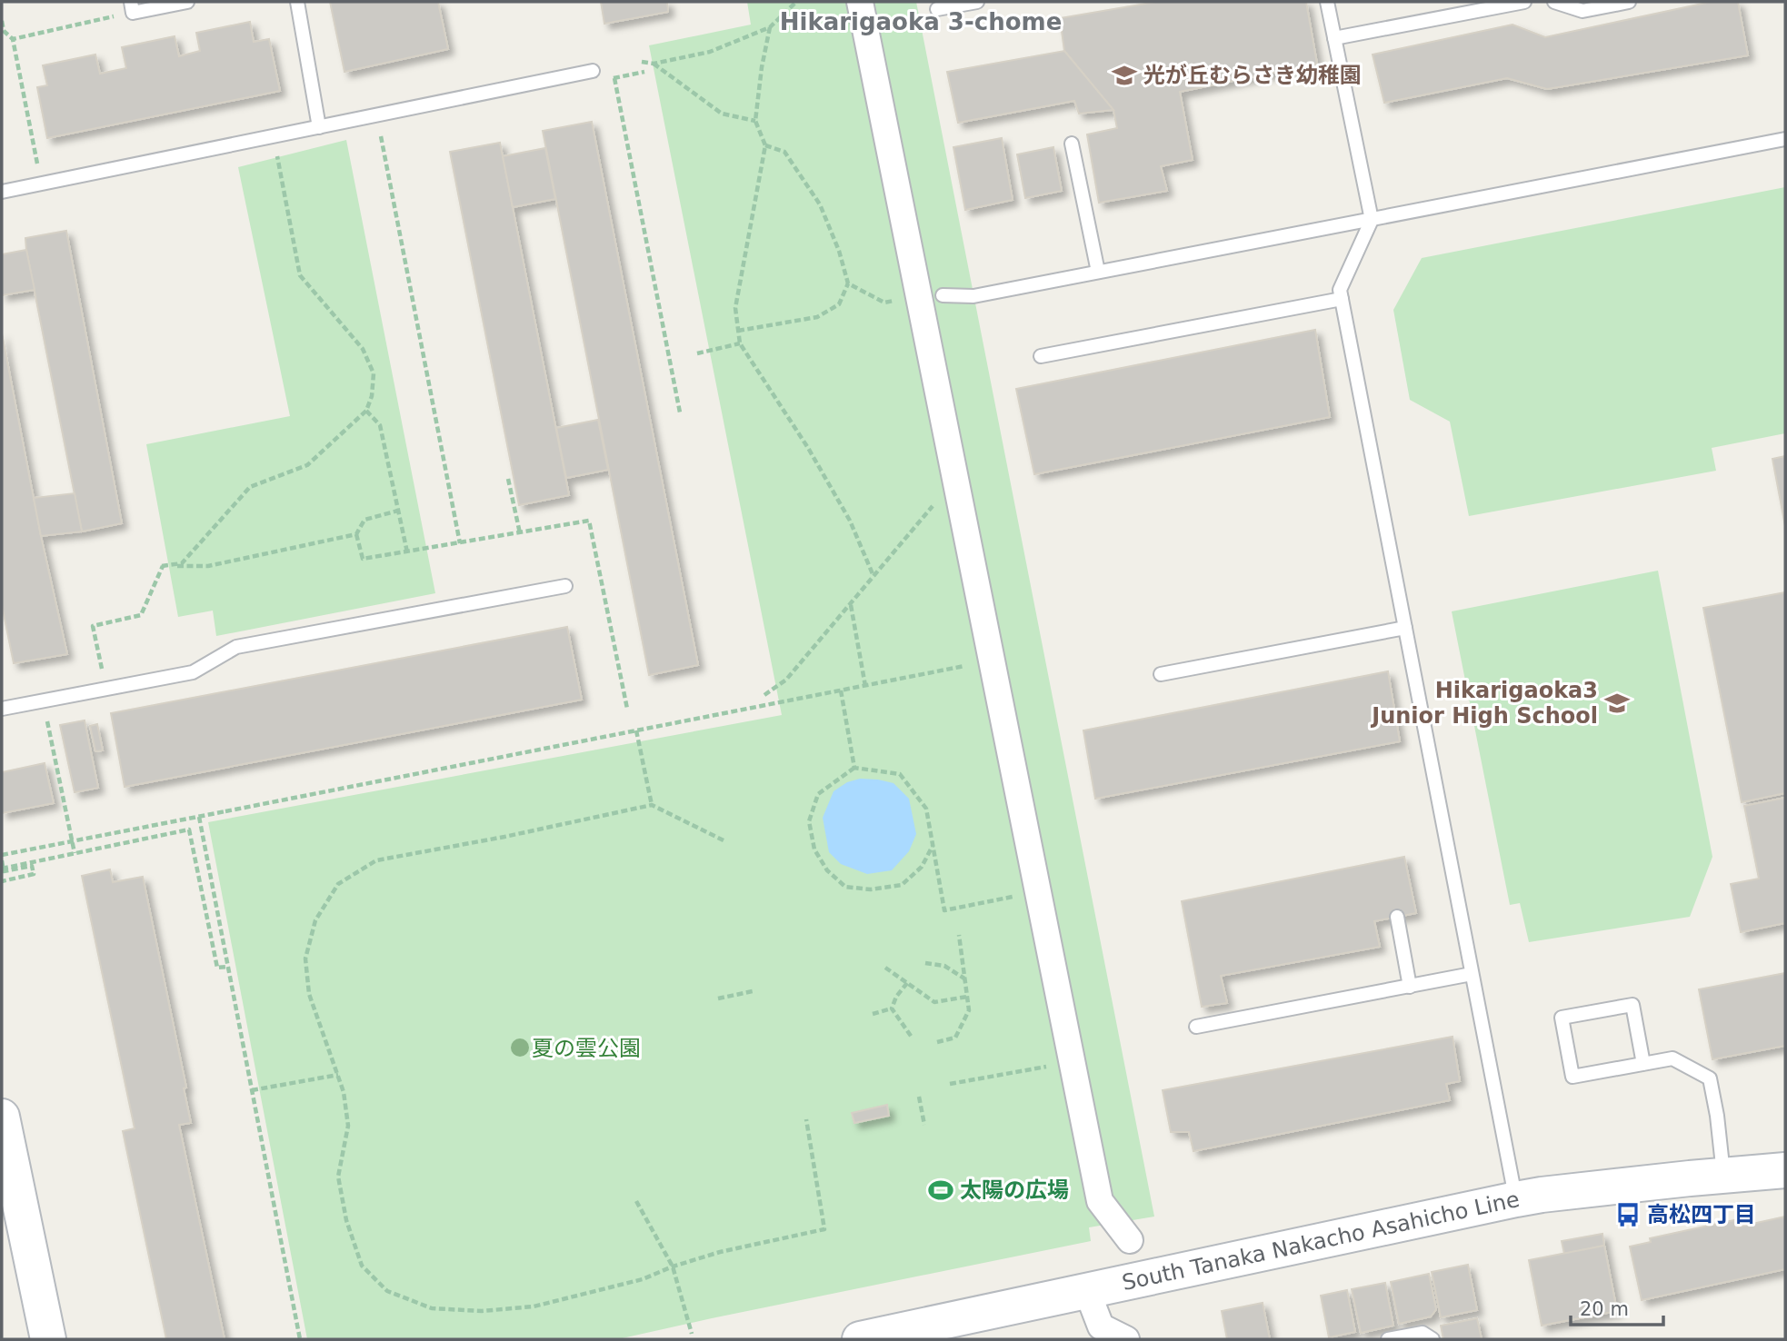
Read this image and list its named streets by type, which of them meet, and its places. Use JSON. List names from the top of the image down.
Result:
{
  "streets": {
    "main road": ["South Tanaka Nakacho Asahicho Line"]
  },
  "districts": ["Hikarigaoka 3-chome"],
  "parks": ["夏の雲公園"],
  "places": {
    "school or university": ["光が丘むらさき幼稚園", "Hikarigaoka3 Junior High School"],
    "sports": ["太陽の広場"],
    "bus stop": ["高松四丁目"]
  },
  "scale_bar": "20 m"
}
